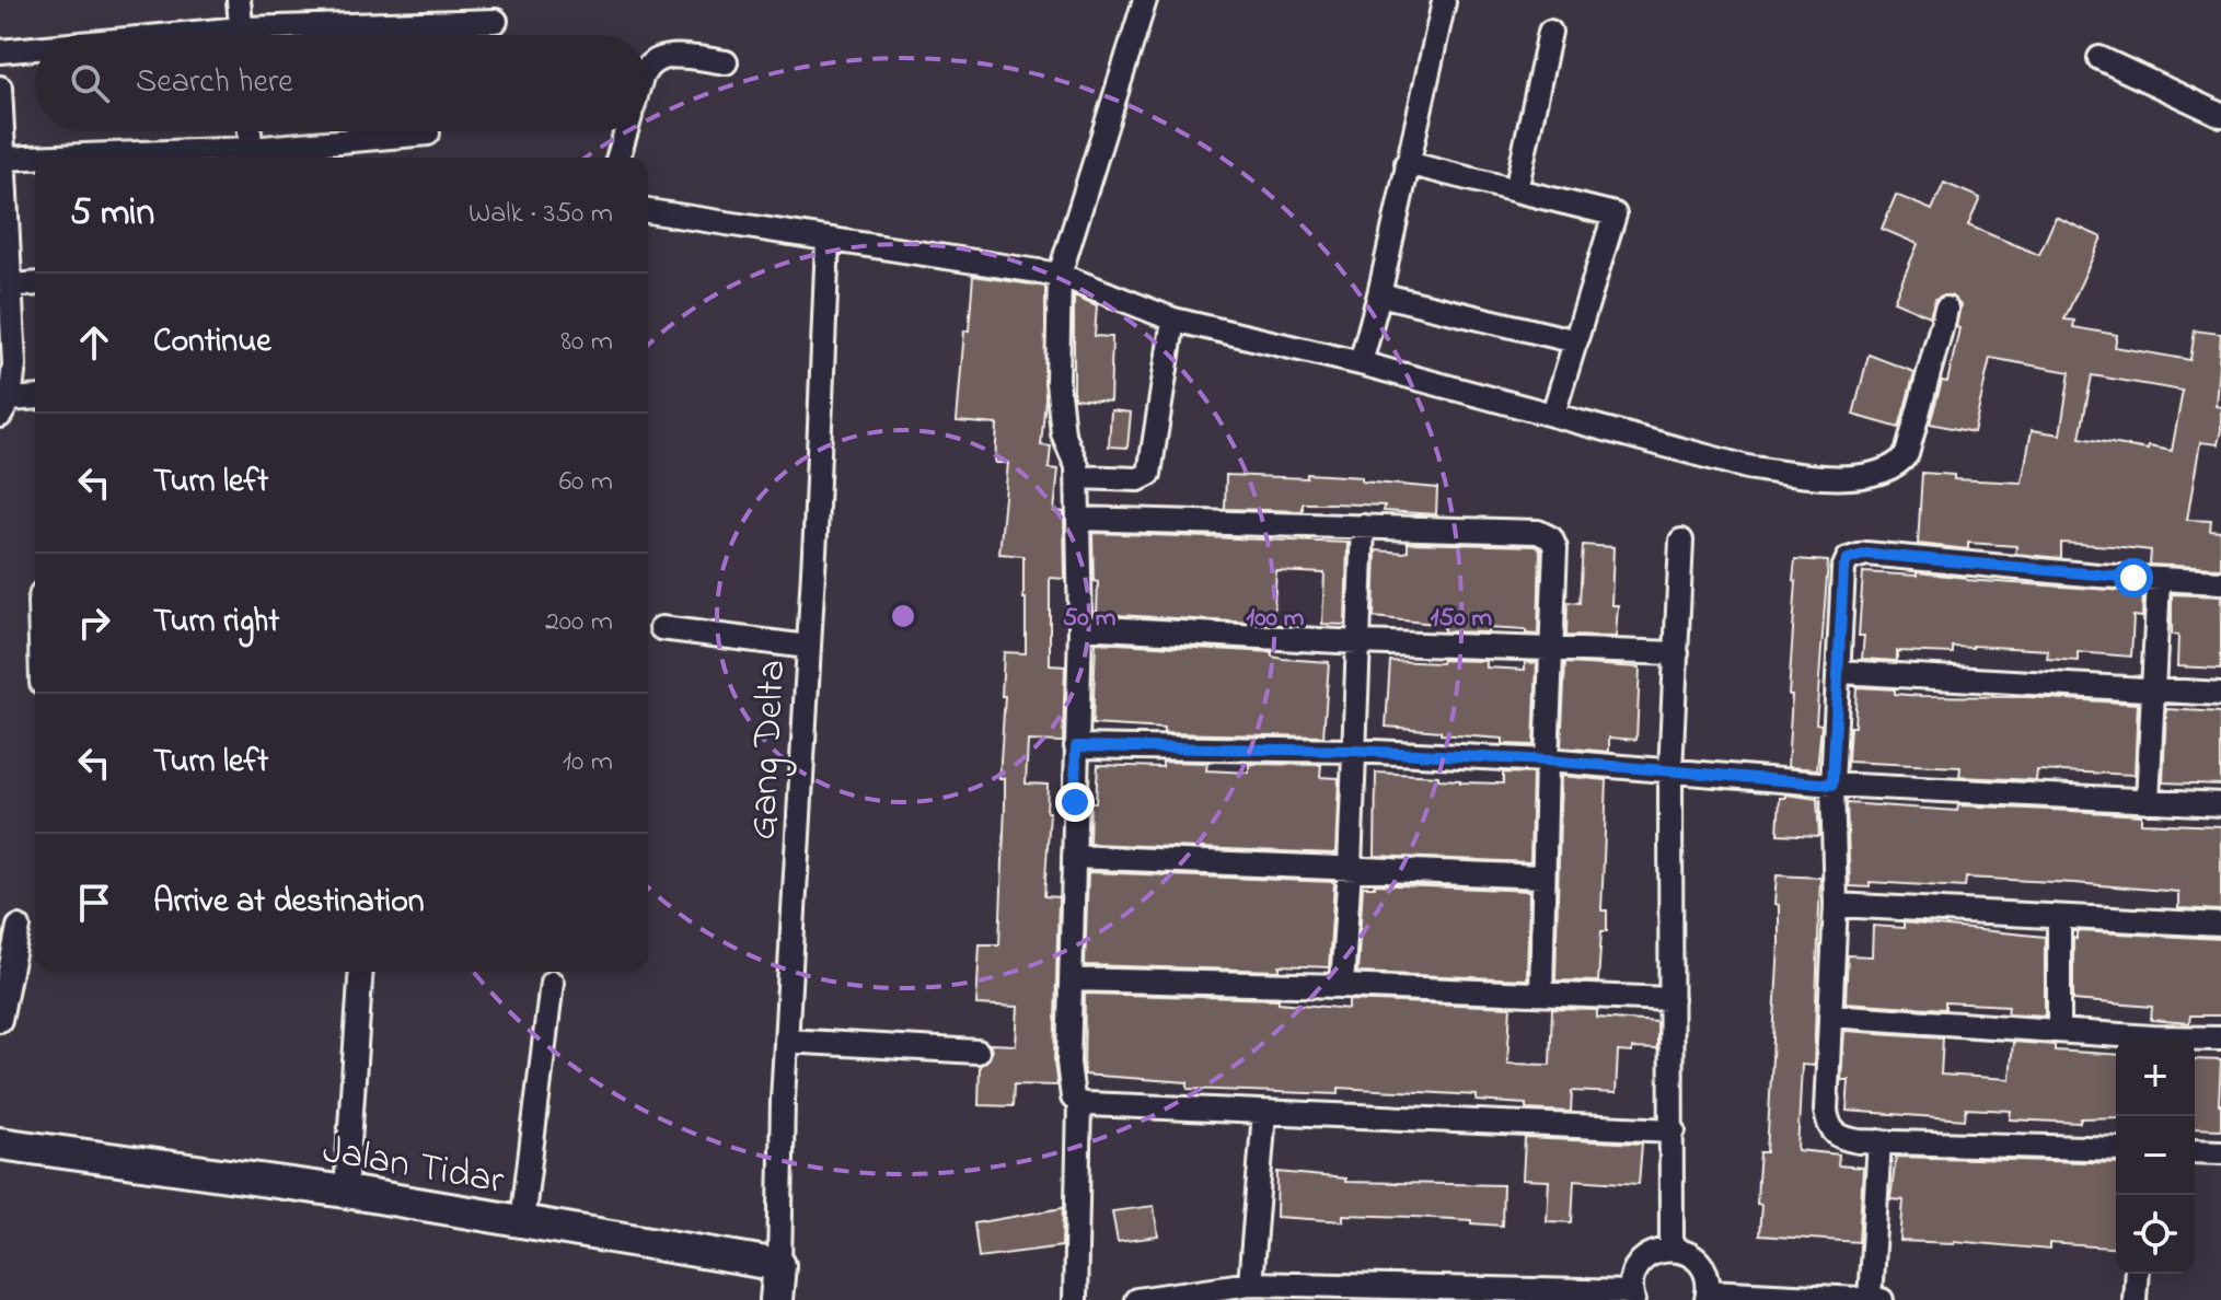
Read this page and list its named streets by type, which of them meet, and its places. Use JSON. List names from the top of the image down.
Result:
{
  "streets": {
    "main road": ["Jalan Tidar"],
    "street": ["Gang Delta"]
  },
  "crossings": [
    ["Gang Delta", "Jalan Tidar"]
  ],
  "page": {
    "search": "Search here",
    "heading": ["5 min", "Walk · 350 m"],
    "list": [
      ["Continue", "80 m"],
      ["Turn left", "60 m"],
      ["Turn right", "200 m"],
      ["Turn left", "10 m"],
      "Arrive at destination"
    ],
    "map_buttons": ["+", "−"]
  },
  "rings": ["50 m", "100 m", "150 m"]
}
